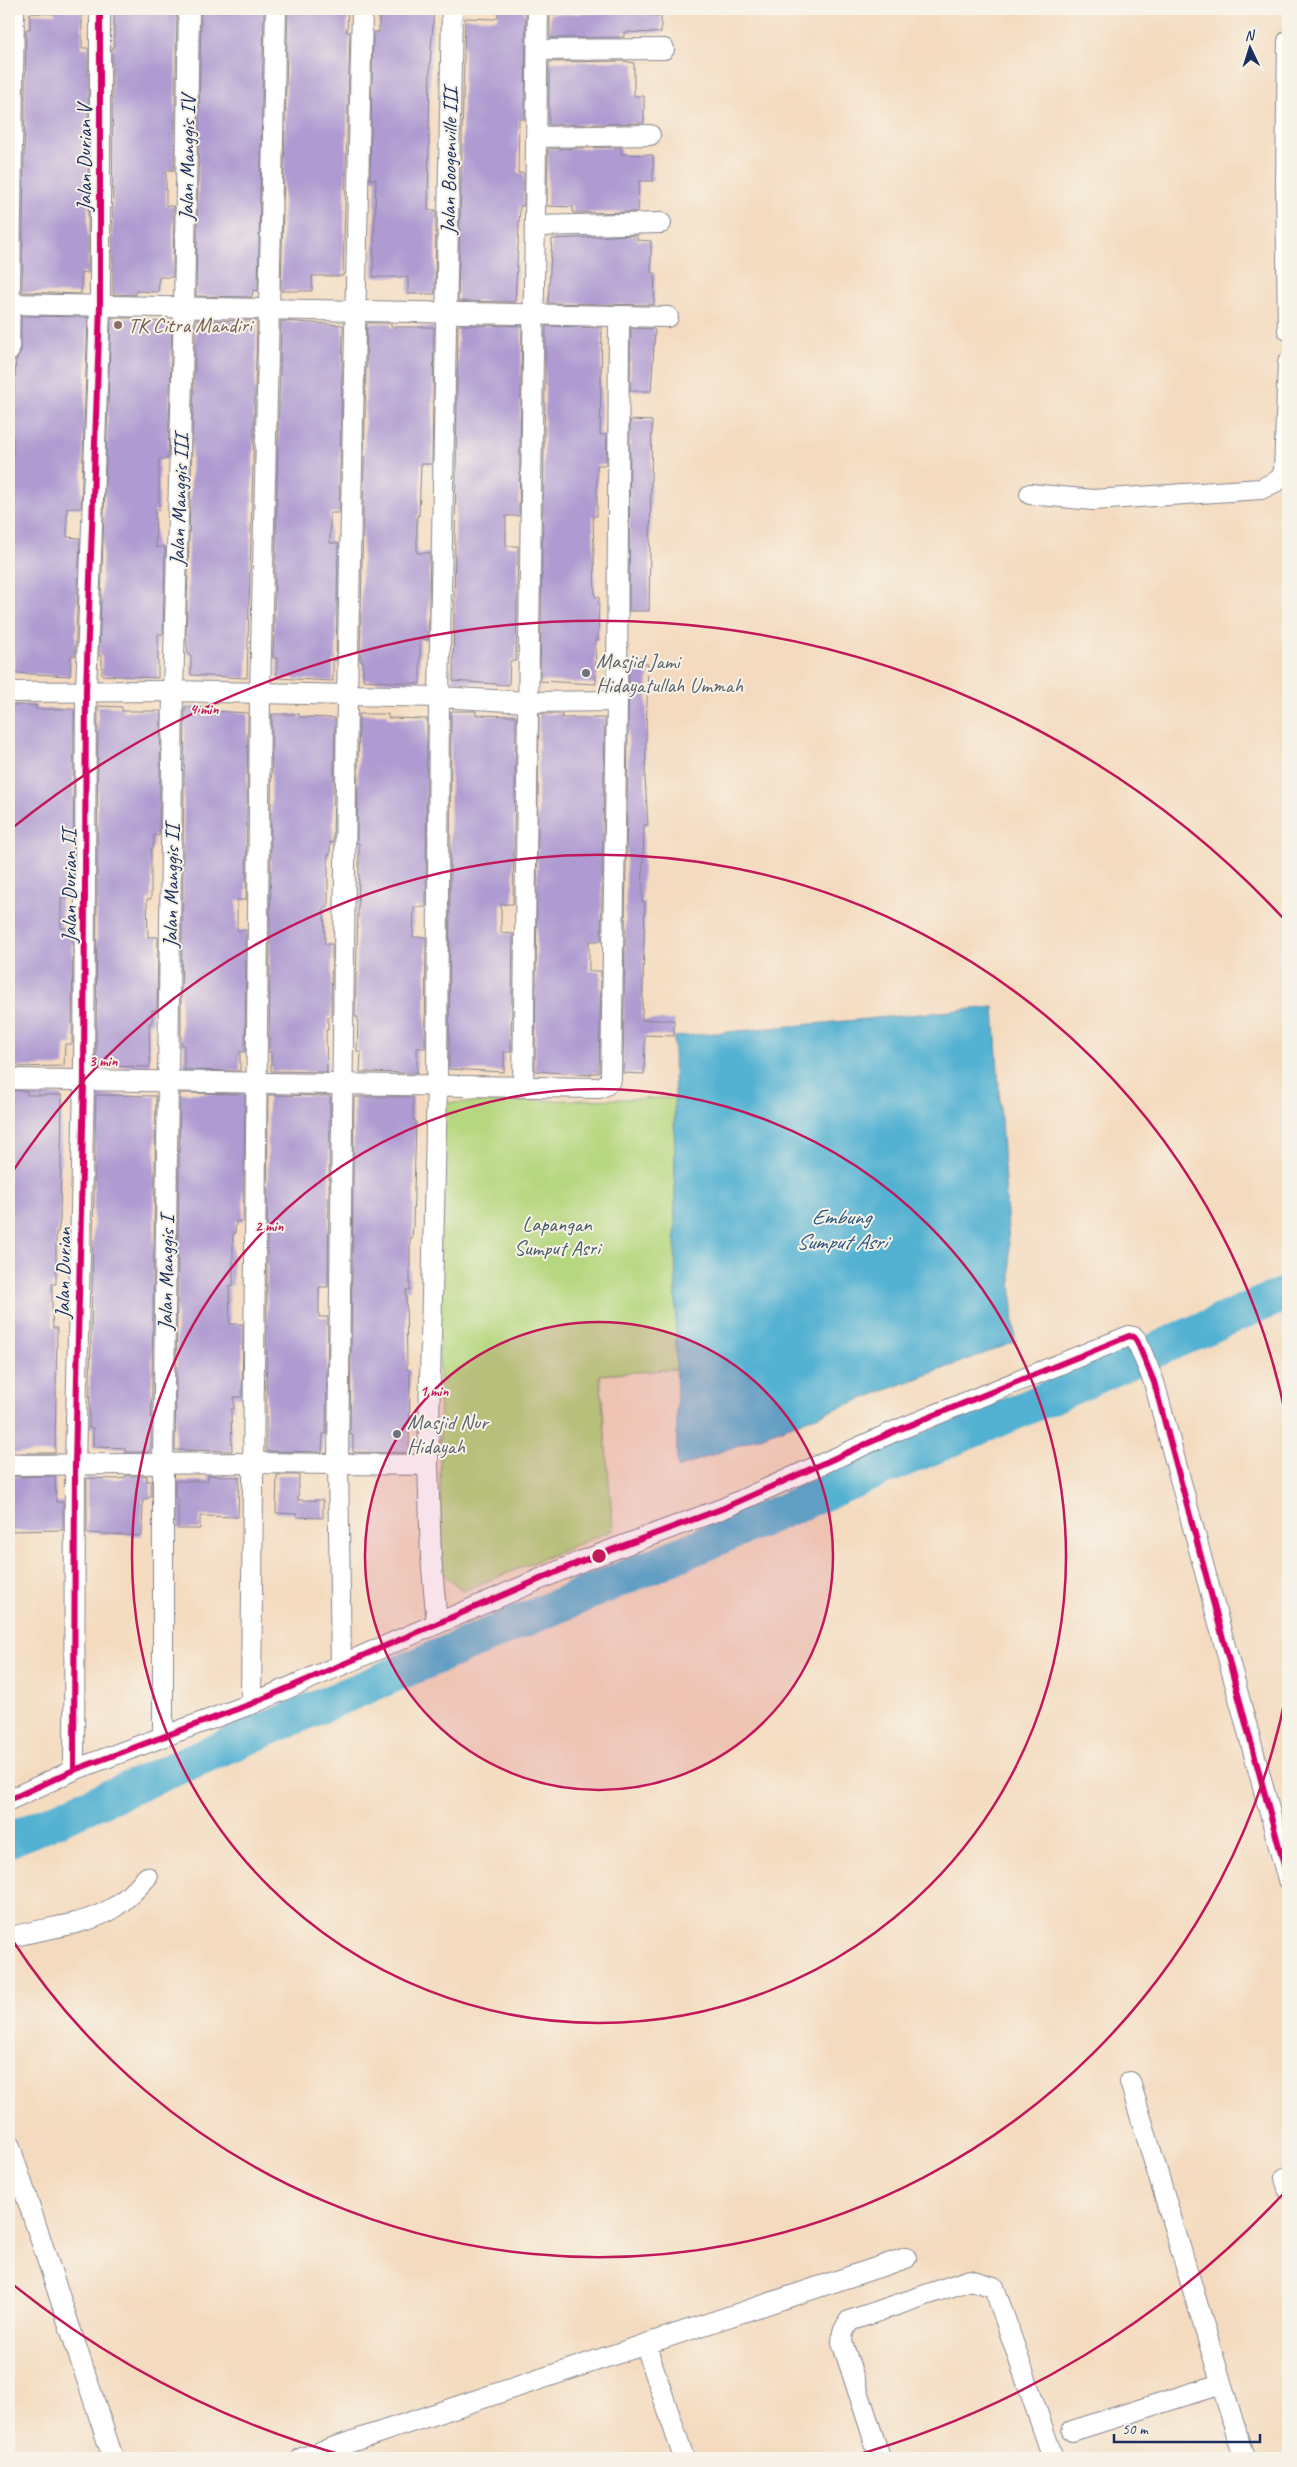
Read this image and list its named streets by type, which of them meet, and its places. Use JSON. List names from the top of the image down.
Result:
{
  "streets": {
    "street": [
      "Jalan Durian V",
      "Jalan Manggis IV",
      "Jalan Boogenville III",
      "Jalan Manggis III",
      "Jalan Durian II",
      "Jalan Manggis II",
      "Jalan Durian",
      "Jalan Manggis I"
    ]
  },
  "crossings": [
    ["Jalan Durian V", "Jalan Durian II"],
    ["Jalan Manggis IV", "Jalan Manggis III"],
    ["Jalan Manggis III", "Jalan Manggis II"],
    ["Jalan Durian II", "Jalan Durian"],
    ["Jalan Manggis II", "Jalan Manggis I"]
  ],
  "water": ["Embung Sumput Asri"],
  "parks": ["Lapangan Sumput Asri"],
  "places": ["TK Citra Mandiri", "Masjid Jami Hidayatullah Ummah", "Masjid Nur Hidayah"],
  "scale_bar": "50 m",
  "north": "top",
  "rings": [
    "4 min",
    "3 min",
    "2 min",
    "1 min"
  ]
}
